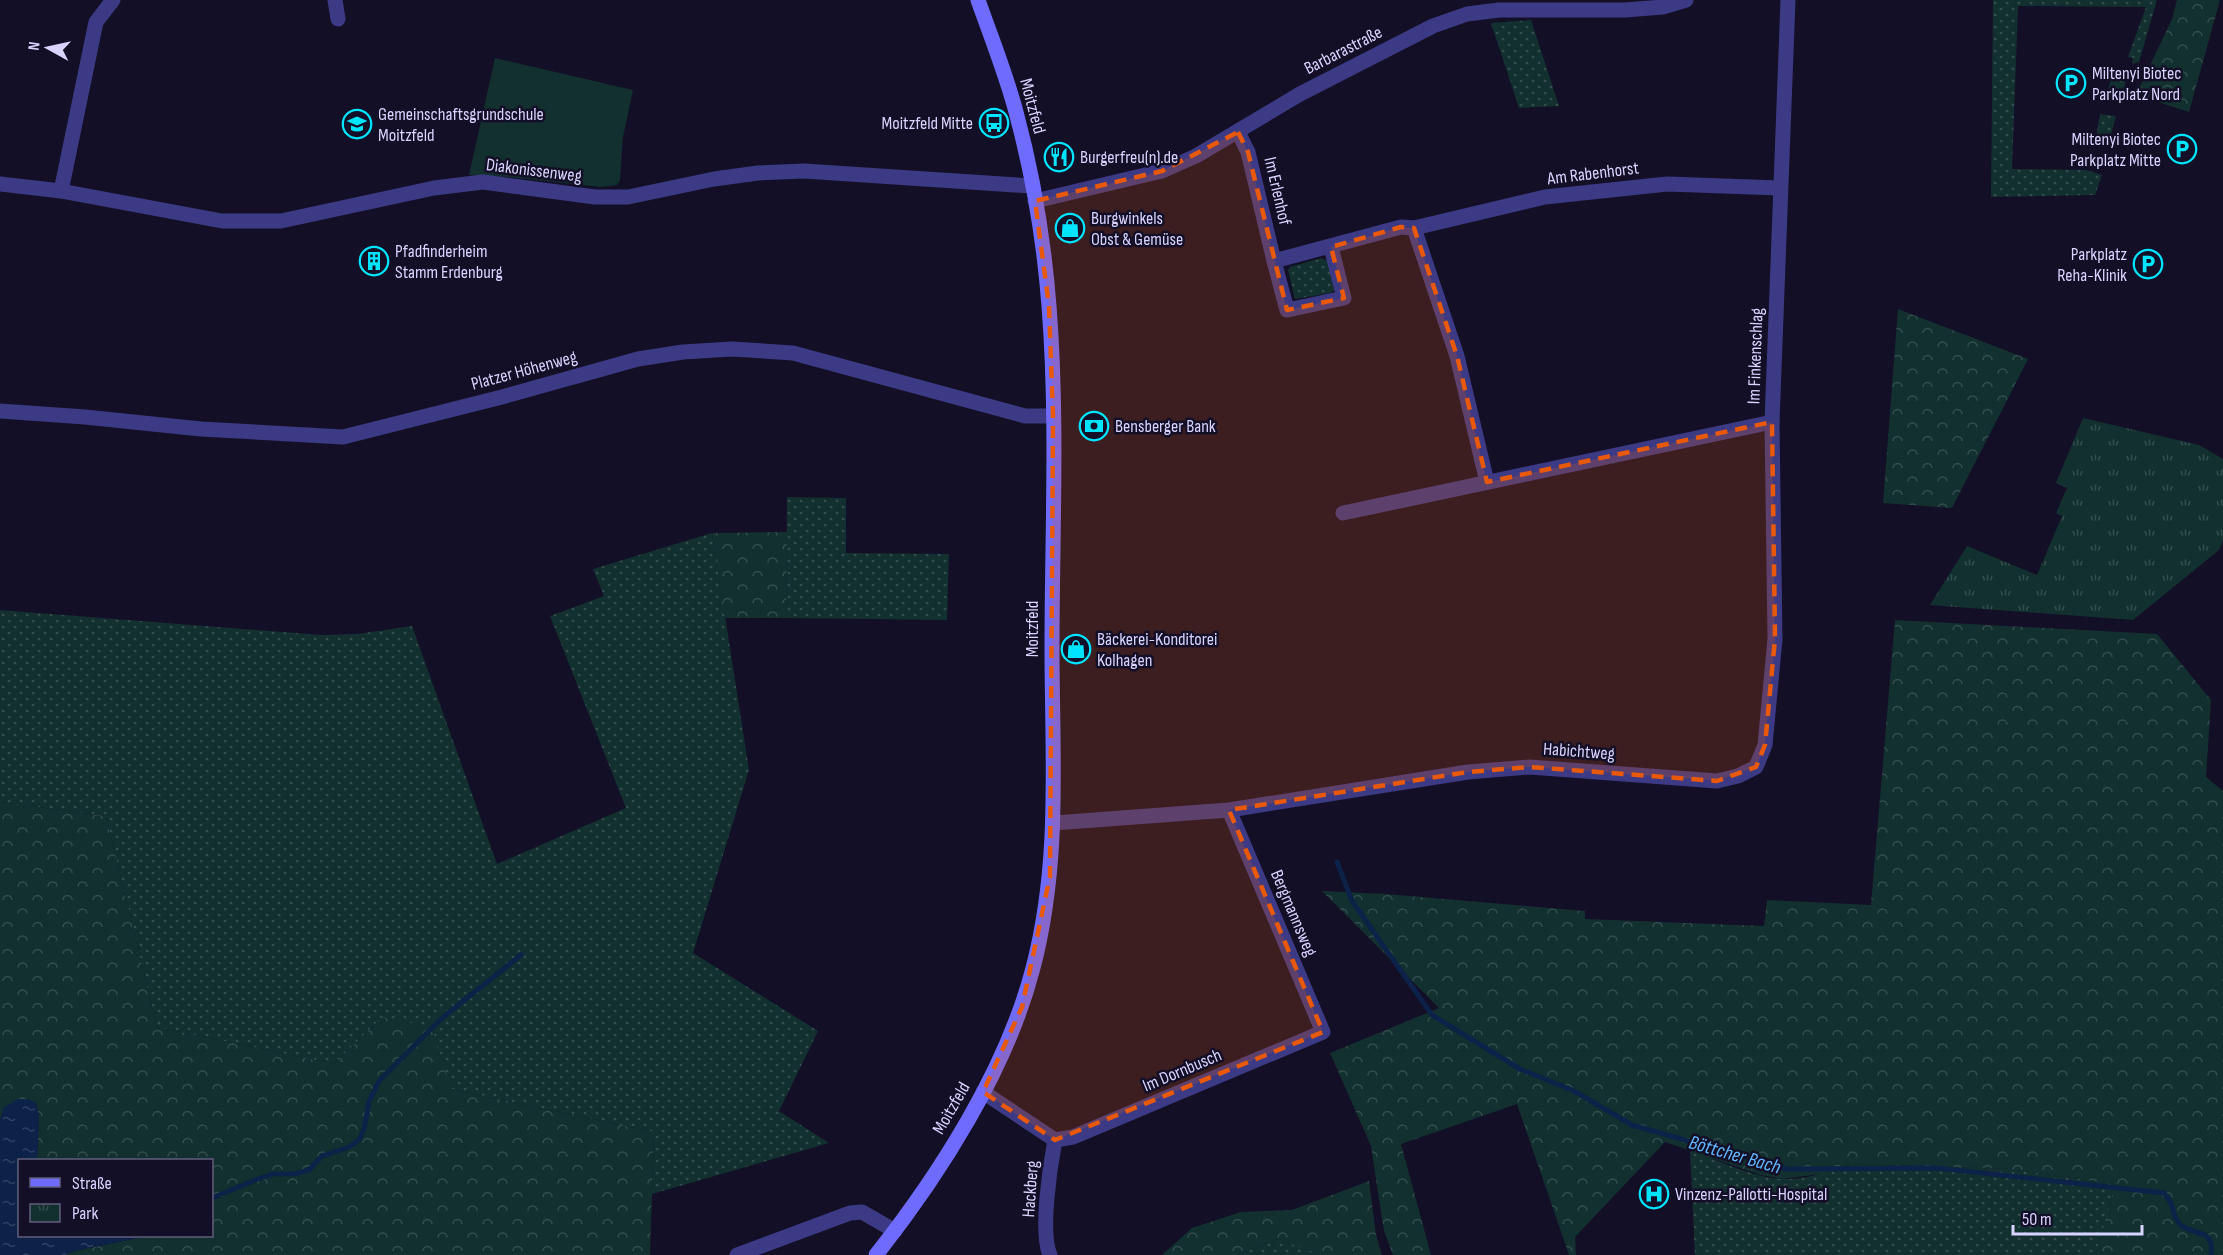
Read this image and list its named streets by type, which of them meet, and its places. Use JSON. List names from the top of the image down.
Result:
{
  "streets": {
    "main road": ["Moitzfeld"],
    "street": [
      "Barbarastraße",
      "Diakonissenweg",
      "Am Rabenhorst",
      "Im Erlenhof",
      "Im Finkenschlag",
      "Platzer Höhenweg",
      "Habichtweg",
      "Bergmannsweg",
      "Im Dornbusch",
      "Hackberg"
    ]
  },
  "crossings": [
    ["Barbarastraße", "Moitzfeld"],
    ["Barbarastraße", "Diakonissenweg"],
    ["Barbarastraße", "Im Erlenhof"],
    ["Moitzfeld", "Diakonissenweg"],
    ["Moitzfeld", "Platzer Höhenweg"],
    ["Moitzfeld", "Habichtweg"],
    ["Moitzfeld", "Hackberg"],
    ["Am Rabenhorst", "Im Finkenschlag"],
    ["Im Finkenschlag", "Habichtweg"],
    ["Habichtweg", "Bergmannsweg"],
    ["Bergmannsweg", "Im Dornbusch"],
    ["Im Dornbusch", "Hackberg"]
  ],
  "water": ["Böttcher Bach"],
  "places": {
    "parking": ["Miltenyi Biotec Parkplatz Nord", "Miltenyi Biotec Parkplatz Mitte", "Parkplatz Reha-Klinik"],
    "bus stop": ["Moitzfeld Mitte"],
    "school or university": ["Gemeinschaftsgrundschule Moitzfeld"],
    "restaurant": ["Burgerfreu(n).de"],
    "shop": ["Burgwinkels Obst & Gemüse", "Bäckerei-Konditorei Kolhagen"],
    "building": ["Pfadfinderheim Stamm Erdenburg"],
    "bank": ["Bensberger Bank"],
    "hospital": ["Vinzenz-Pallotti-Hospital"]
  },
  "legend": ["Straße", "Park"],
  "scale_bar": "50 m",
  "north": "left"
}
